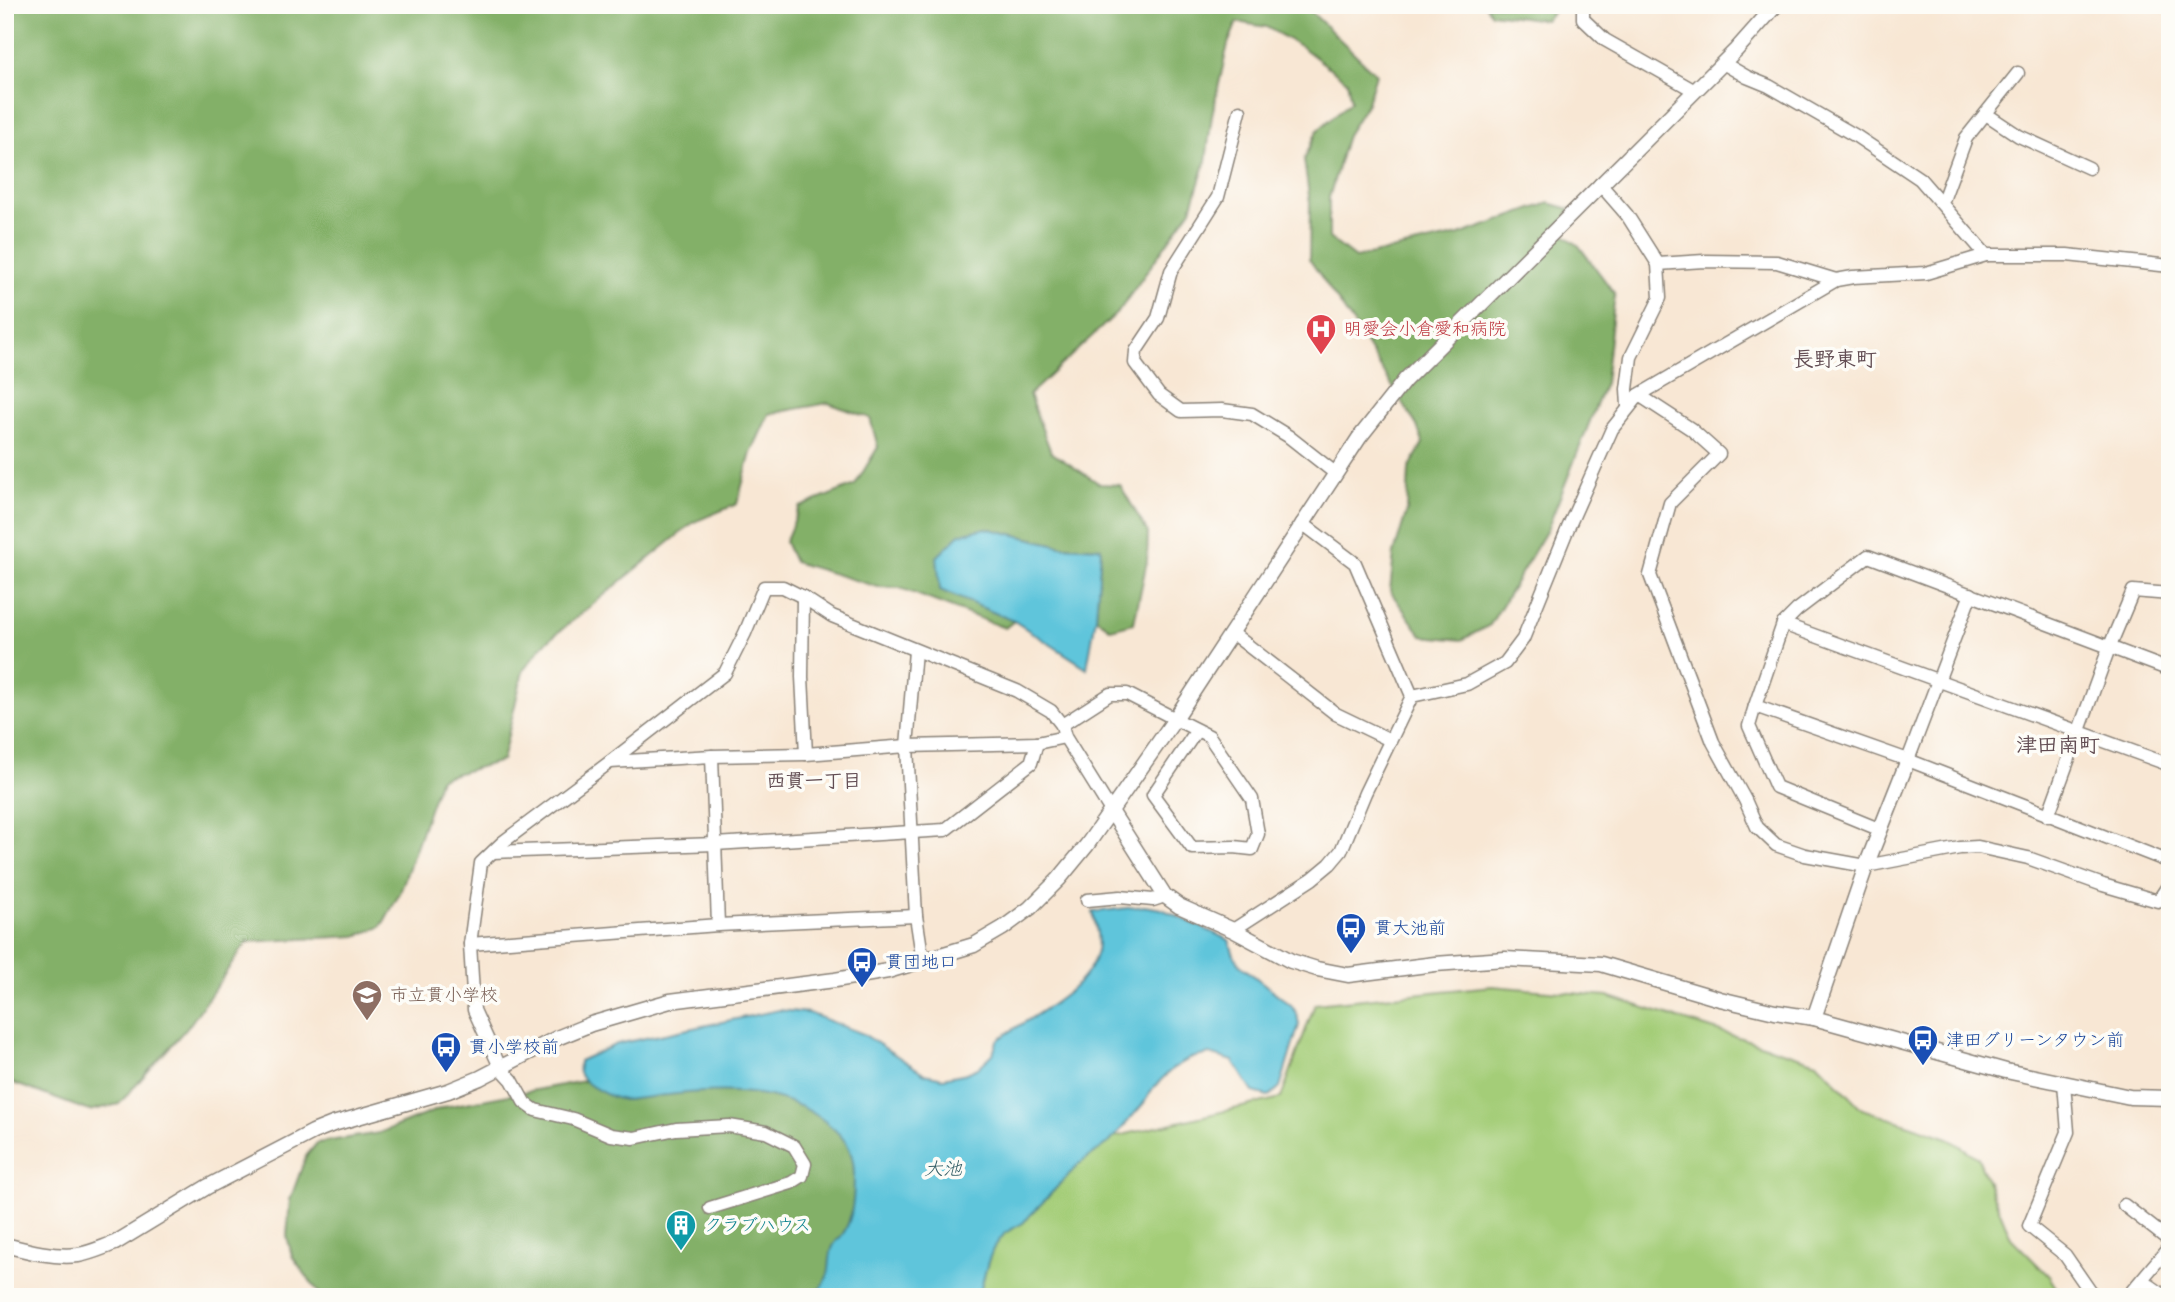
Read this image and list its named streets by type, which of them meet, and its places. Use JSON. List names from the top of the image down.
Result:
{
  "districts": ["長野東町", "津田南町", "西貫一丁目"],
  "water": ["大池"],
  "places": {
    "hospital": ["明愛会小倉愛和病院"],
    "bus stop": [
      "貫大池前",
      "貫団地口",
      "津田グリーンタウン前",
      "貫小学校前"
    ],
    "school or university": ["市立貫小学校"],
    "building": ["クラブハウス"]
  }
}
